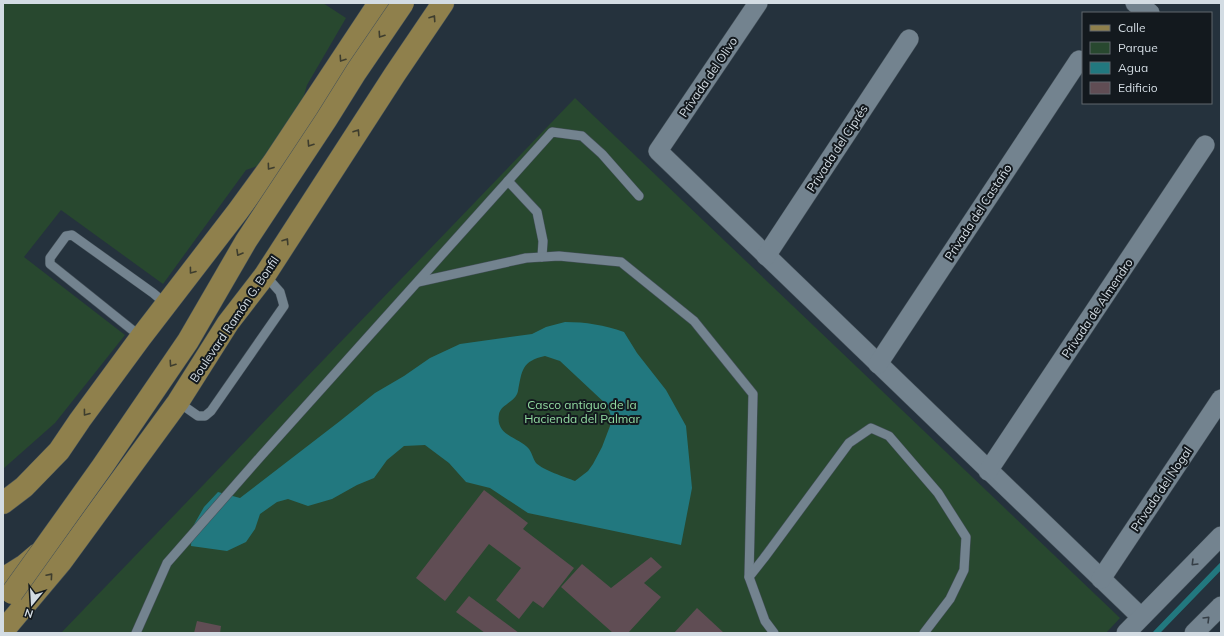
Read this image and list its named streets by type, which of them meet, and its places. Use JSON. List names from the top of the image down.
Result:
{
  "streets": {
    "main road": ["Boulevard Ramón G. Bonfil"],
    "street": [
      "Privada del Olivo",
      "Privada del Ciprés",
      "Privada del Castaño",
      "Privada de Almendro",
      "Privada del Nogal"
    ]
  },
  "crossings": [
    ["Privada del Olivo", "Privada del Ciprés"]
  ],
  "parks": ["Casco antiguo de la Hacienda del Palmar"],
  "legend": [
    "Calle",
    "Parque",
    "Agua",
    "Edificio"
  ],
  "north": "bottom"
}
